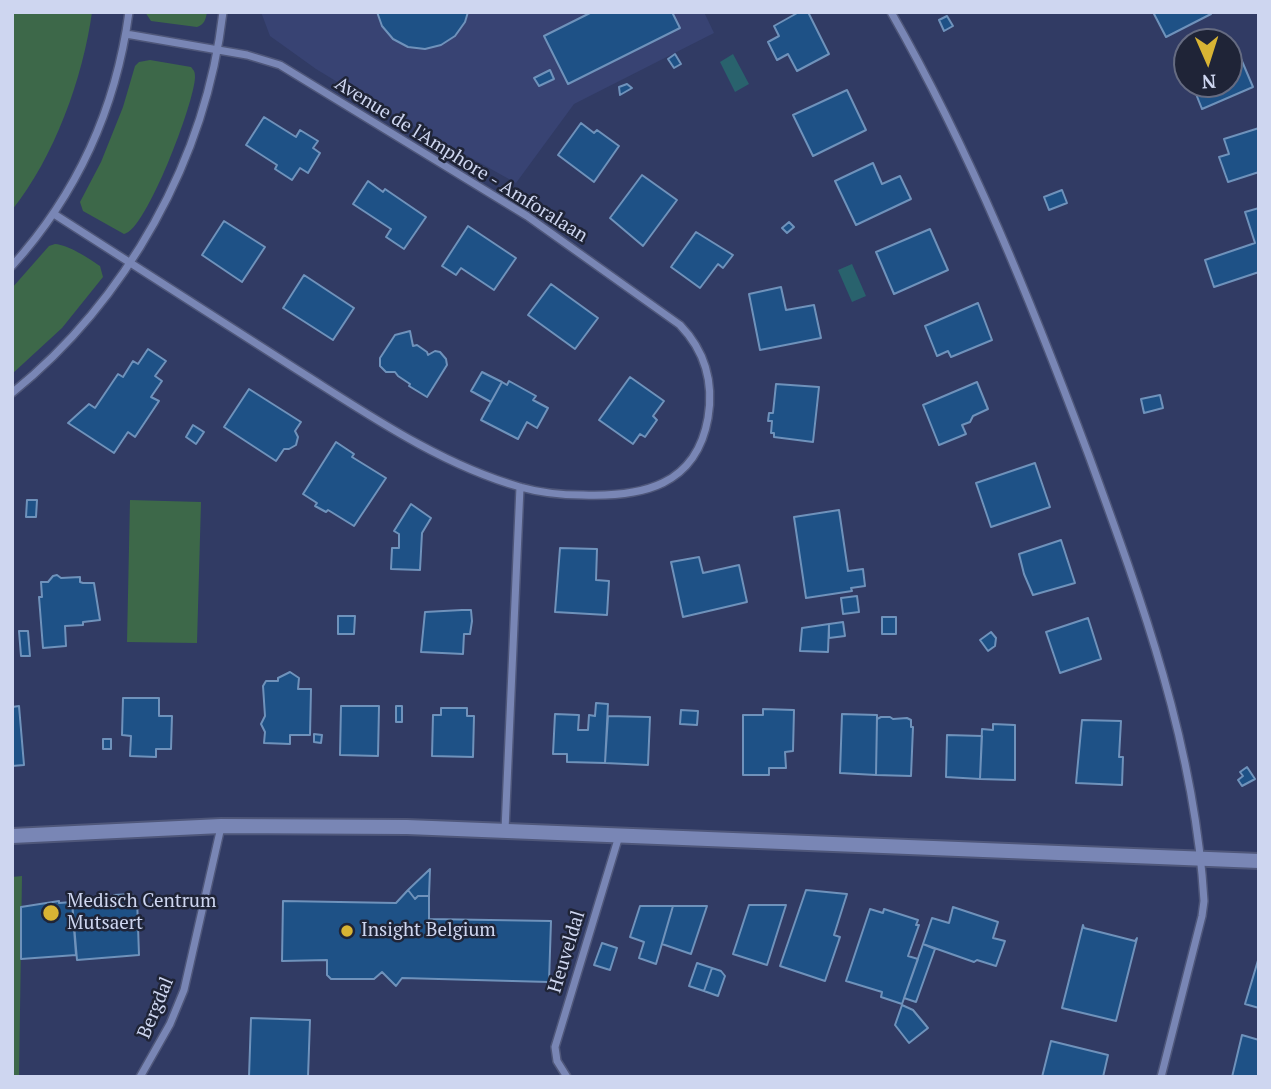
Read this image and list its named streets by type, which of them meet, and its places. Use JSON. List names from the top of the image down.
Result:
{
  "streets": {
    "street": ["Avenue de l'Amphore - Amforalaan", "Heuveldal", "Bergdal"]
  },
  "places": ["Medisch Centrum Mutsaert", "Insight Belgium"],
  "north": "bottom"
}
